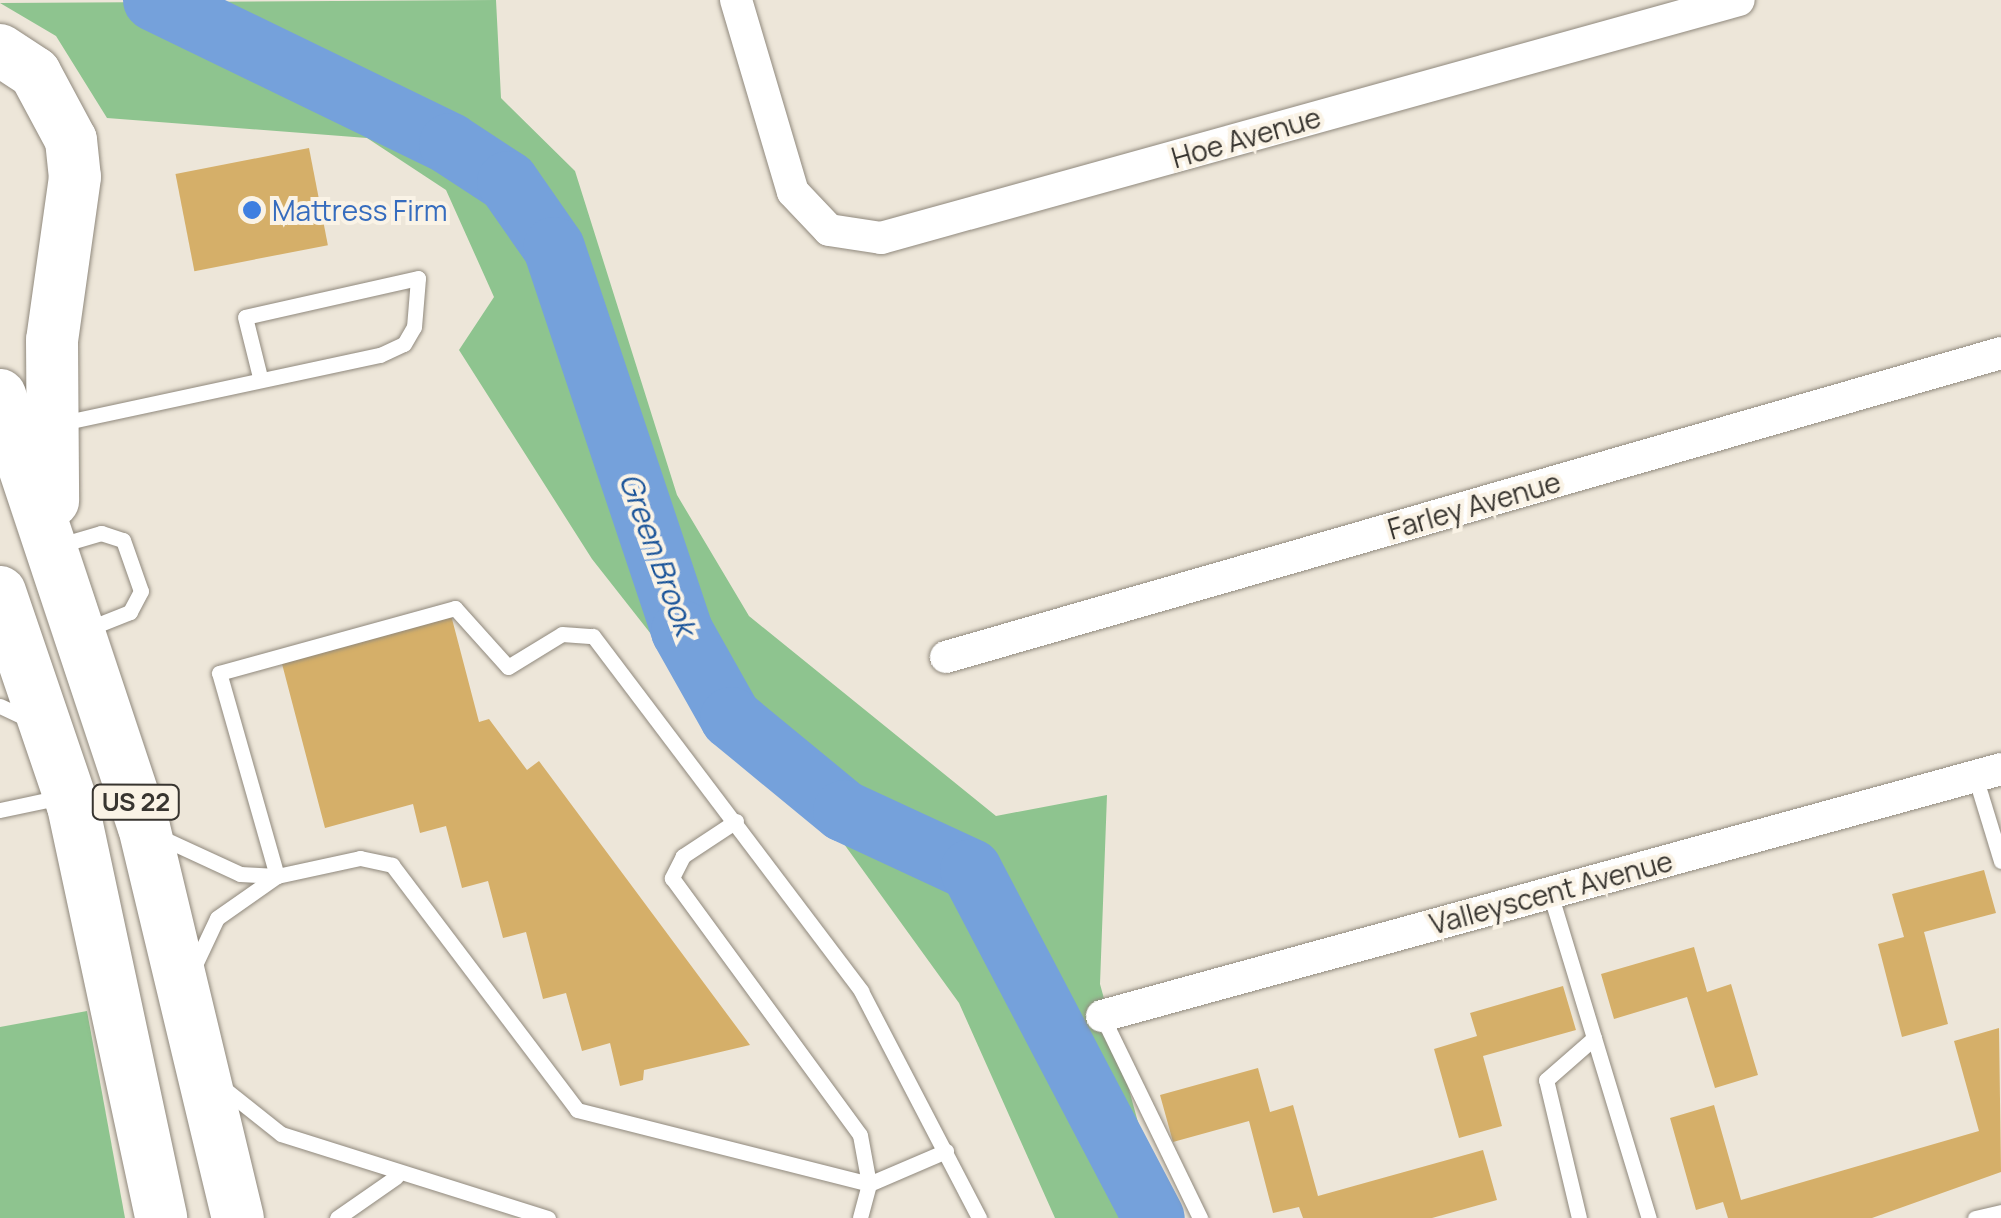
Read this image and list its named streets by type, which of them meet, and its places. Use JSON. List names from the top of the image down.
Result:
{
  "streets": {
    "highway": ["US 22"],
    "street": ["Hoe Avenue", "Farley Avenue", "Valleyscent Avenue"]
  },
  "water": ["Green Brook"],
  "places": ["Mattress Firm"]
}
